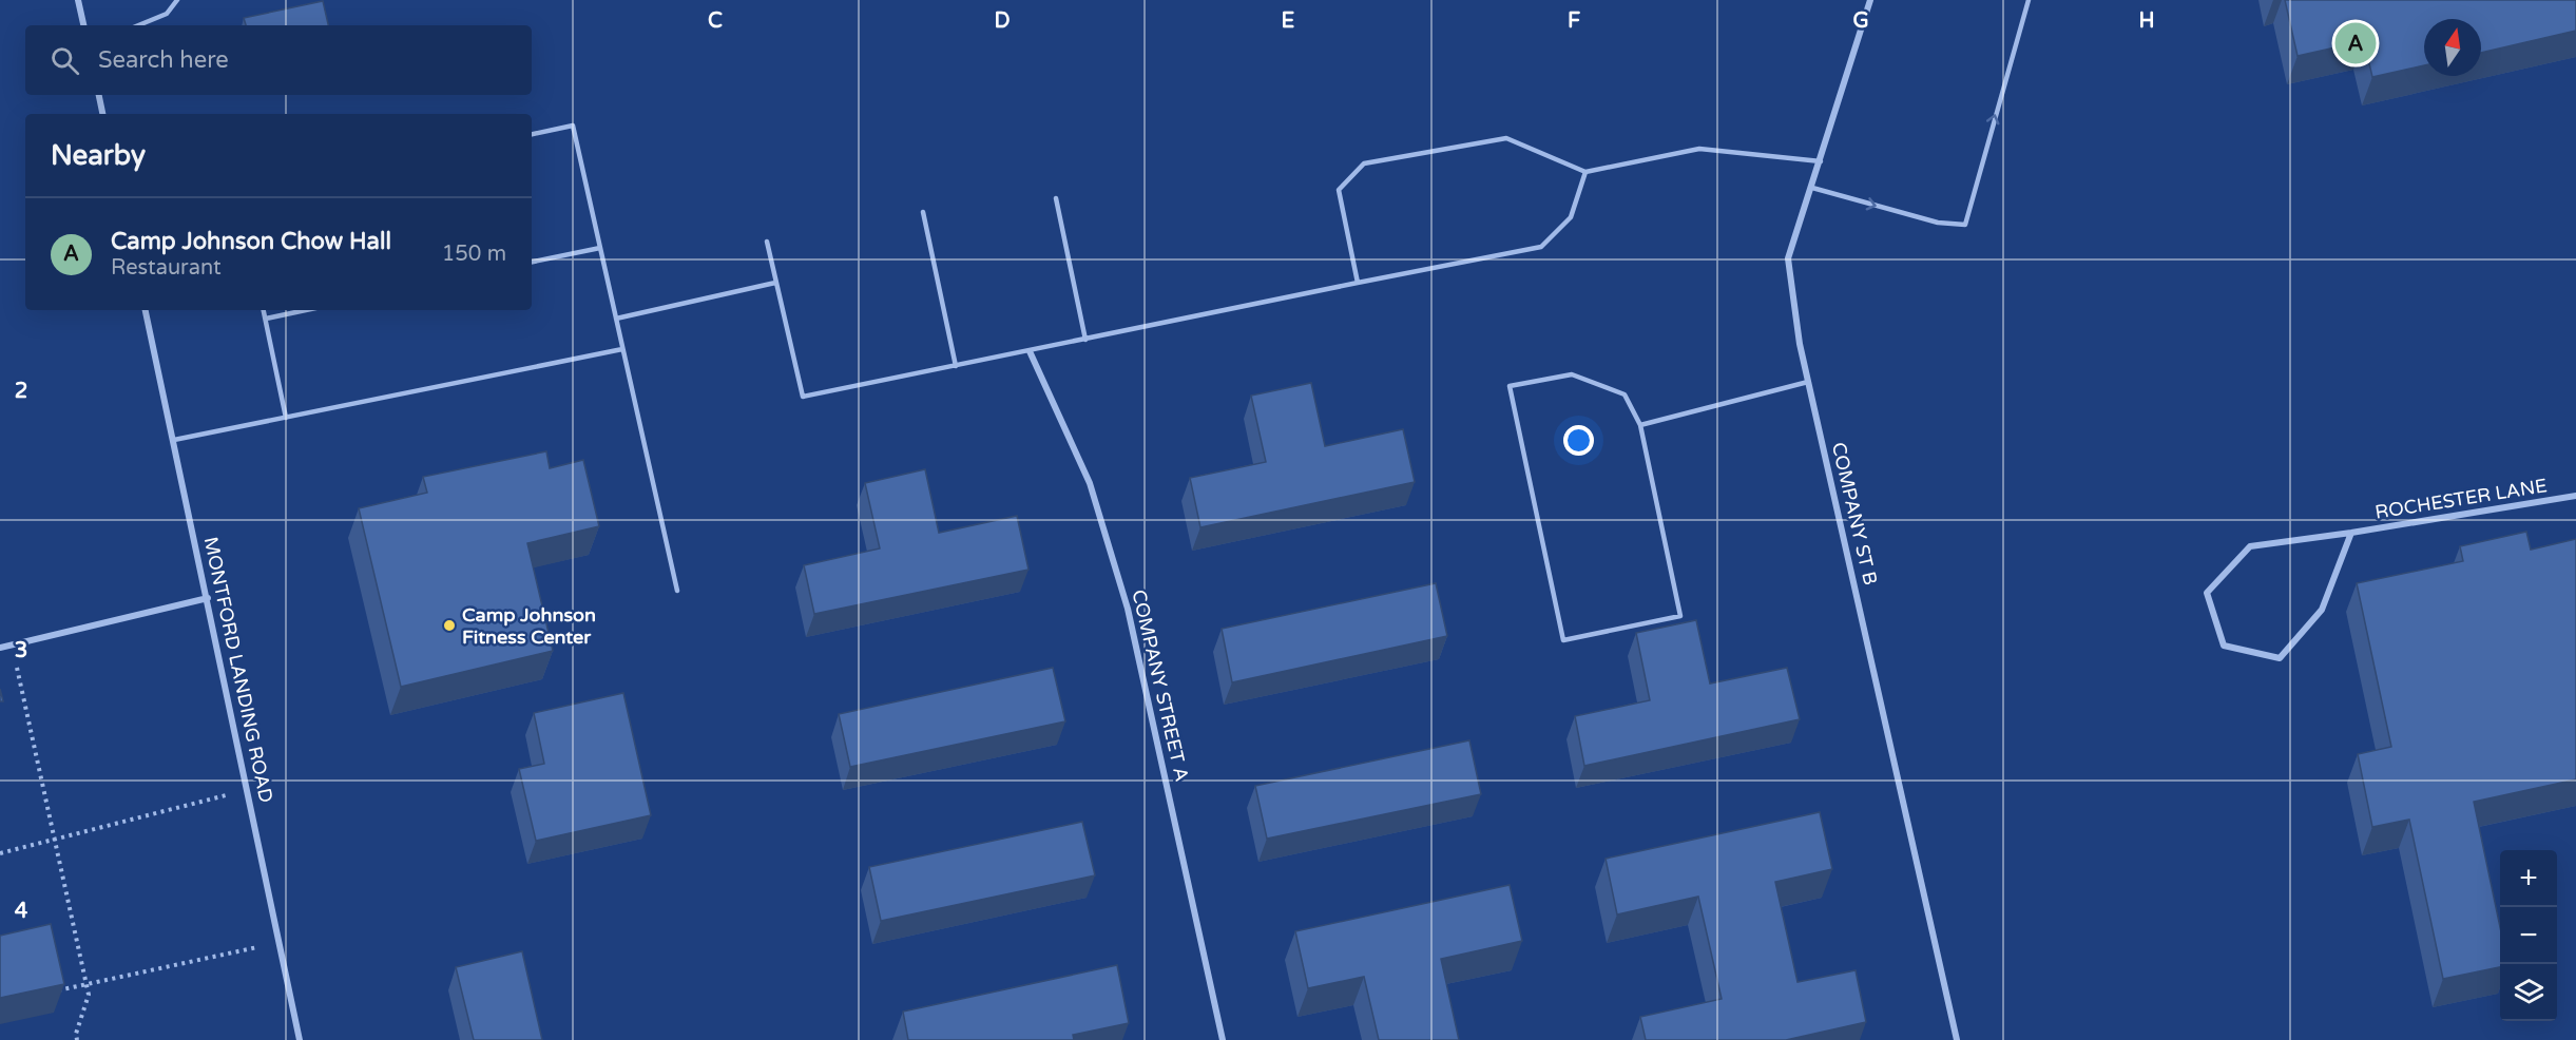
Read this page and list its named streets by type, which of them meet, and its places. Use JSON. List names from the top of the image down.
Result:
{
  "streets": {
    "street": [
      "ROCHESTER LANE",
      "COMPANY ST B",
      "MONTFORD LANDING ROAD",
      "COMPANY STREET A"
    ]
  },
  "places": ["Camp Johnson Fitness Center"],
  "north": "top",
  "page": {
    "pins": "A",
    "search": "Search here",
    "heading": "Nearby",
    "list": [
      {
        "mark": "A",
        "name": "Camp Johnson Chow Hall",
        "note": "Restaurant",
        "value": "150 m"
      }
    ],
    "map_buttons": ["+", "−"]
  },
  "grid": {
    "columns": [
      "C",
      "D",
      "E",
      "F",
      "G",
      "H"
    ],
    "rows": ["2", "3", "4"]
  }
}
